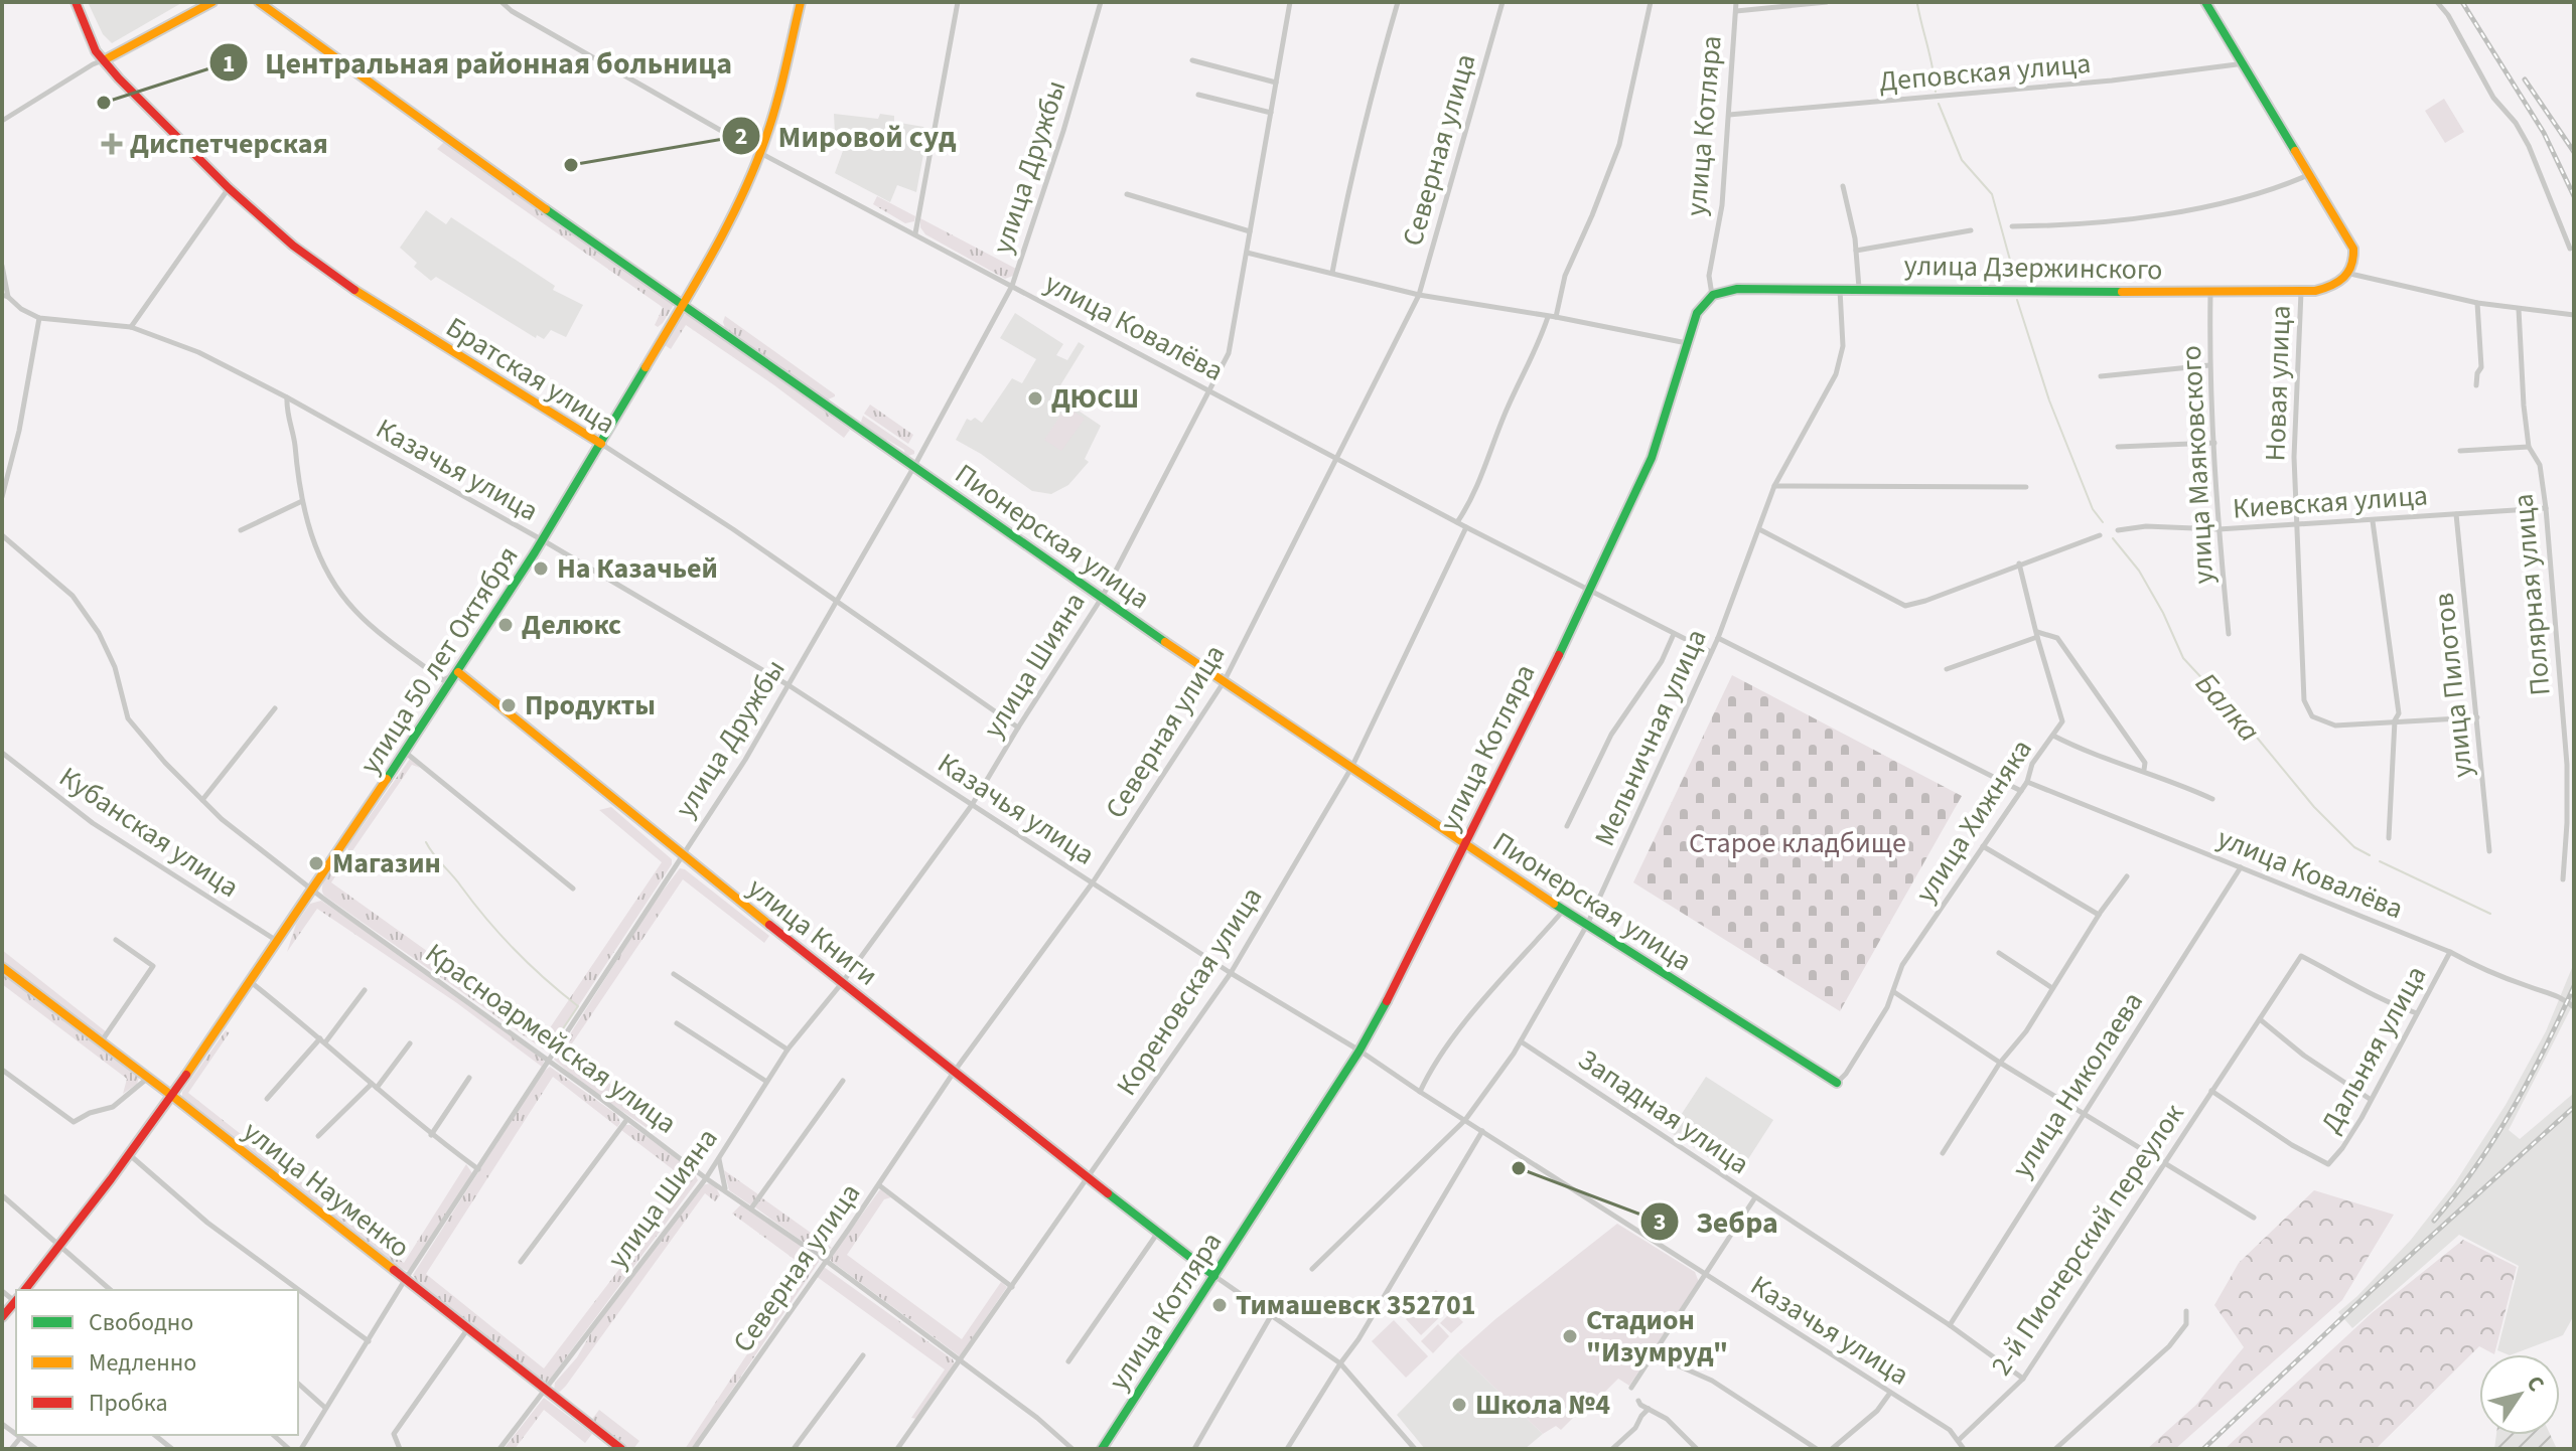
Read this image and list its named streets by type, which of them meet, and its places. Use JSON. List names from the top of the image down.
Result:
{
  "streets": {
    "main road": [
      "улица Котляра",
      "улица Дзержинского",
      "Братская улица",
      "Пионерская улица",
      "улица 50 лет Октября",
      "улица Книги",
      "улица Науменко"
    ],
    "street": [
      "Деповская улица",
      "Северная улица",
      "улица Дружбы",
      "улица Ковалёва",
      "Новая улица",
      "улица Маяковского",
      "Казачья улица",
      "Киевская улица",
      "Полярная улица",
      "улица Шияна",
      "улица Пилотов",
      "Мельничная улица",
      "улица Хижняка",
      "Кубанская улица",
      "Кореновская улица",
      "Красноармейская улица",
      "Дальняя улица",
      "улица Николаева",
      "Западная улица",
      "2-й Пионерский переулок"
    ]
  },
  "crossings": [
    ["Деповская улица", "улица Котляра"],
    ["улица Котляра", "улица Дзержинского"],
    ["улица Котляра", "улица Ковалёва"],
    ["улица Котляра", "Казачья улица"],
    ["улица Котляра", "Пионерская улица"],
    ["улица Котляра", "улица Книги"],
    ["Северная улица", "улица Ковалёва"],
    ["Северная улица", "Казачья улица"],
    ["Северная улица", "Пионерская улица"],
    ["Северная улица", "улица Книги"],
    ["Северная улица", "Красноармейская улица"],
    ["улица Дружбы", "улица Ковалёва"],
    ["улица Дружбы", "Братская улица"],
    ["улица Дружбы", "Казачья улица"],
    ["улица Дружбы", "Пионерская улица"],
    ["улица Дружбы", "улица Книги"],
    ["улица Дружбы", "Красноармейская улица"],
    ["улица Дружбы", "улица Науменко"],
    ["улица Дзержинского", "Новая улица"],
    ["улица Дзержинского", "улица Маяковского"],
    ["улица Дзержинского", "Мельничная улица"],
    ["улица Ковалёва", "улица 50 лет Октября"],
    ["улица Ковалёва", "улица Шияна"],
    ["улица Ковалёва", "Мельничная улица"],
    ["улица Ковалёва", "улица Хижняка"],
    ["улица Ковалёва", "Кореновская улица"],
    ["улица Ковалёва", "Дальняя улица"],
    ["улица Ковалёва", "улица Николаева"],
    ["Братская улица", "улица 50 лет Октября"],
    ["Братская улица", "улица Шияна"],
    ["Новая улица", "Киевская улица"],
    ["улица Маяковского", "Киевская улица"],
    ["Казачья улица", "улица 50 лет Октября"],
    ["Казачья улица", "улица Шияна"],
    ["Казачья улица", "Мельничная улица"],
    ["Казачья улица", "улица Книги"],
    ["Казачья улица", "Кореновская улица"],
    ["Казачья улица", "2-й Пионерский переулок"],
    ["Киевская улица", "Полярная улица"],
    ["Киевская улица", "улица Пилотов"],
    ["Пионерская улица", "улица 50 лет Октября"],
    ["Пионерская улица", "улица Шияна"],
    ["Пионерская улица", "Мельничная улица"],
    ["Пионерская улица", "улица Хижняка"],
    ["Пионерская улица", "Кореновская улица"],
    ["улица 50 лет Октября", "Кубанская улица"],
    ["улица 50 лет Октября", "улица Книги"],
    ["улица 50 лет Октября", "Красноармейская улица"],
    ["улица 50 лет Октября", "улица Науменко"],
    ["улица Шияна", "улица Книги"],
    ["улица Шияна", "Красноармейская улица"],
    ["улица Шияна", "улица Науменко"],
    ["Мельничная улица", "Западная улица"],
    ["улица Книги", "Кореновская улица"],
    ["Кореновская улица", "Красноармейская улица"],
    ["Дальняя улица", "2-й Пионерский переулок"],
    ["улица Николаева", "Западная улица"],
    ["Западная улица", "2-й Пионерский переулок"]
  ],
  "water": ["Балка"],
  "parks": ["Старое кладбище"],
  "places": {
    "other": [
      "Центральная районная больница",
      "Мировой суд",
      "ДЮСШ",
      "На Казачьей",
      "Делюкс",
      "Продукты",
      "Магазин",
      "Зебра",
      "Тимашевск 352701",
      "Стадион \"Изумруд\"",
      "Школа №4"
    ],
    "health": ["Диспетчерская"]
  },
  "legend": ["Свободно", "Медленно", "Пробка"],
  "north": "top right"
}
